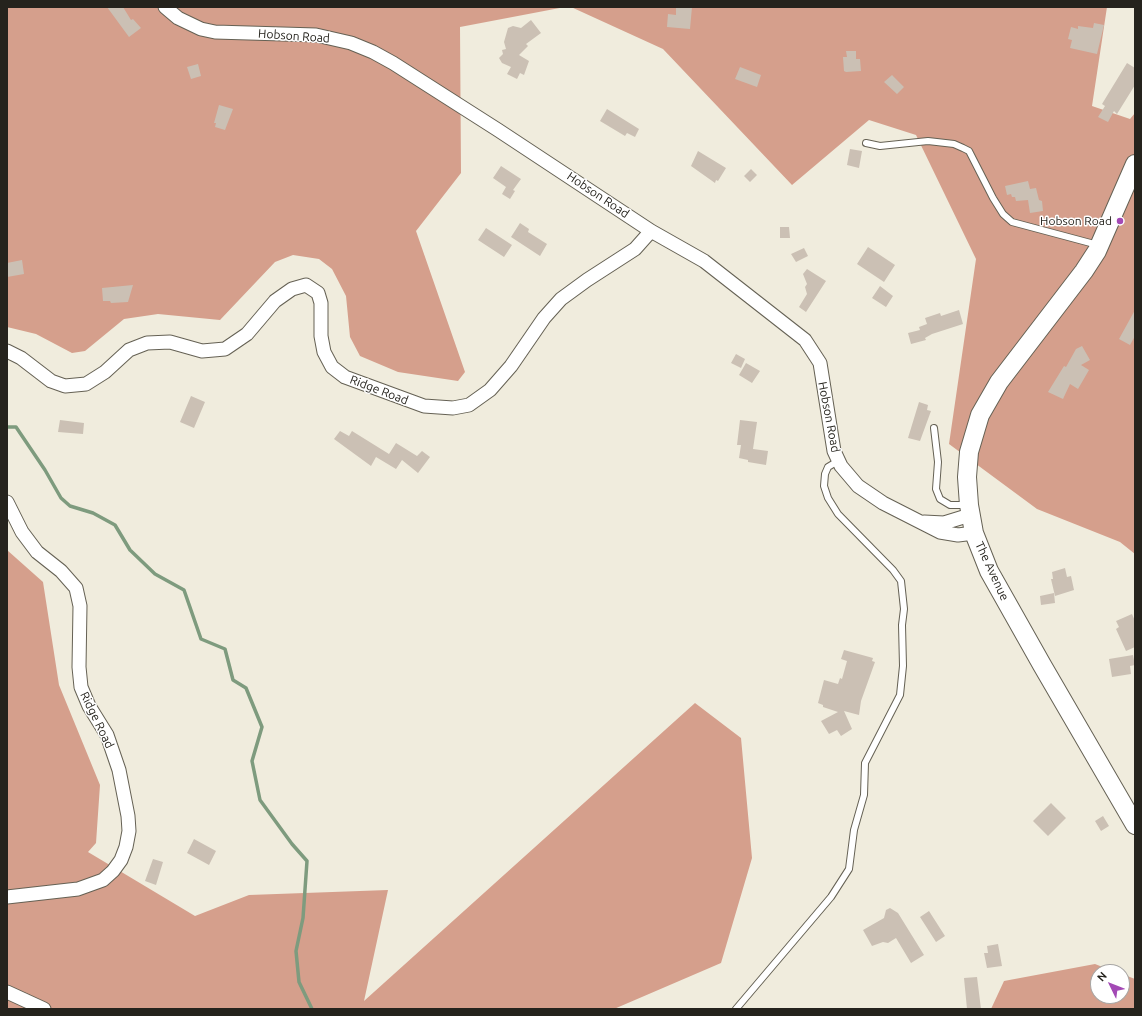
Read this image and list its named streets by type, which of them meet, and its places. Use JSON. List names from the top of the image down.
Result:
{
  "streets": {
    "street": ["Hobson Road", "Ridge Road", "The Avenue"]
  },
  "crossings": [
    ["Hobson Road", "Ridge Road"],
    ["Hobson Road", "The Avenue"]
  ],
  "places": ["Hobson Road"],
  "north": "top left"
}
